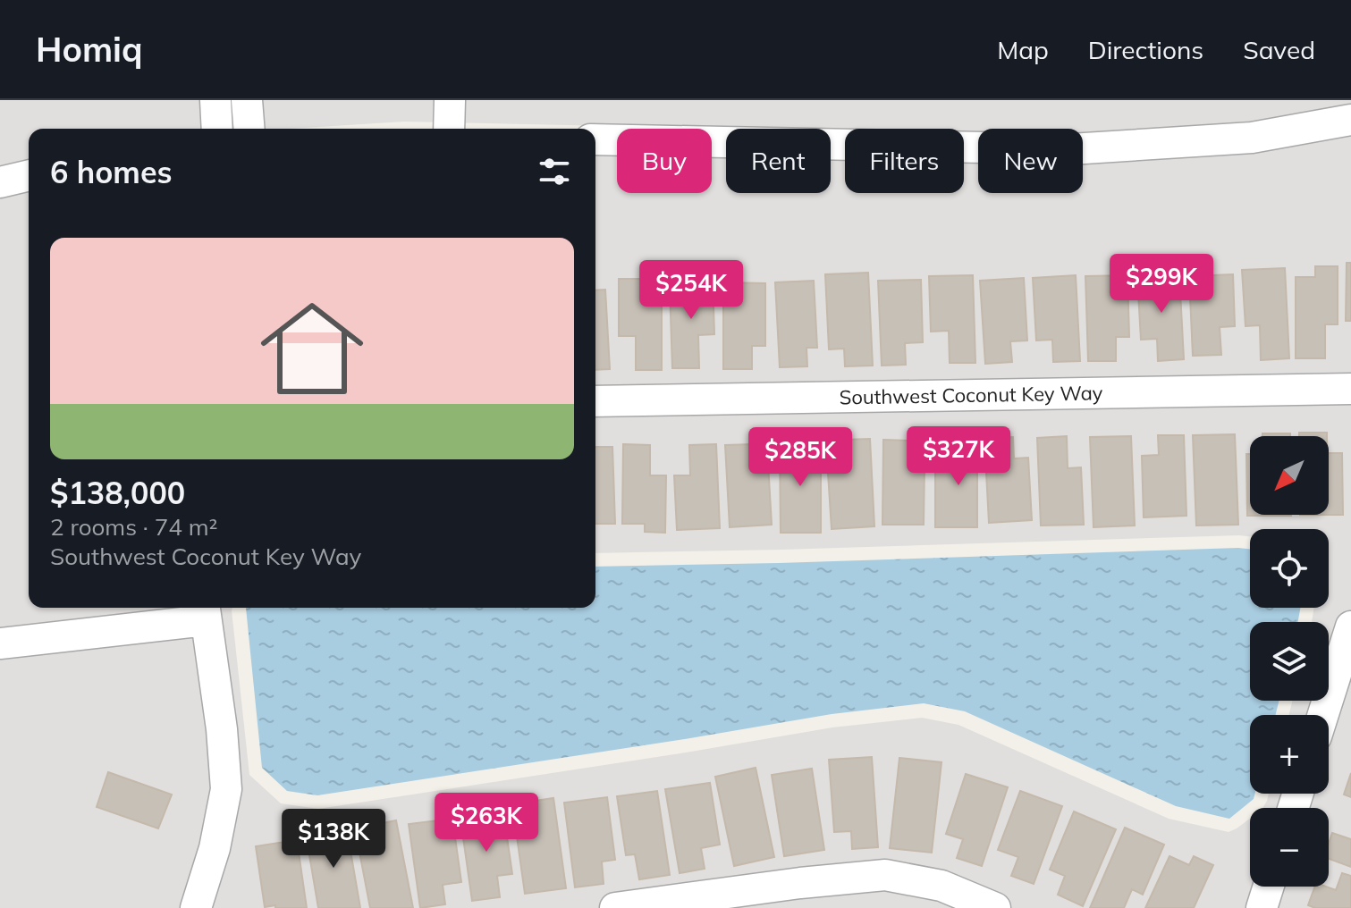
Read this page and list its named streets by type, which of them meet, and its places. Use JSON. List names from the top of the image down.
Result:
{
  "streets": {
    "street": ["Southwest Coconut Key Way"]
  },
  "north": "bottom left",
  "page": {
    "header": "Homiq",
    "nav": ["Map", "Directions", "Saved"],
    "chip": [
      "Buy",
      "Rent",
      "Filters",
      "New"
    ],
    "heading": "6 homes",
    "list": [
      {
        "name": "$138,000",
        "note": "2 rooms · 74 m² · Southwest Coconut Key Way"
      }
    ],
    "price": [
      "$299K",
      "$254K",
      "$327K",
      "$285K",
      "$263K",
      "$138K"
    ],
    "map_buttons": ["+", "−"]
  }
}
